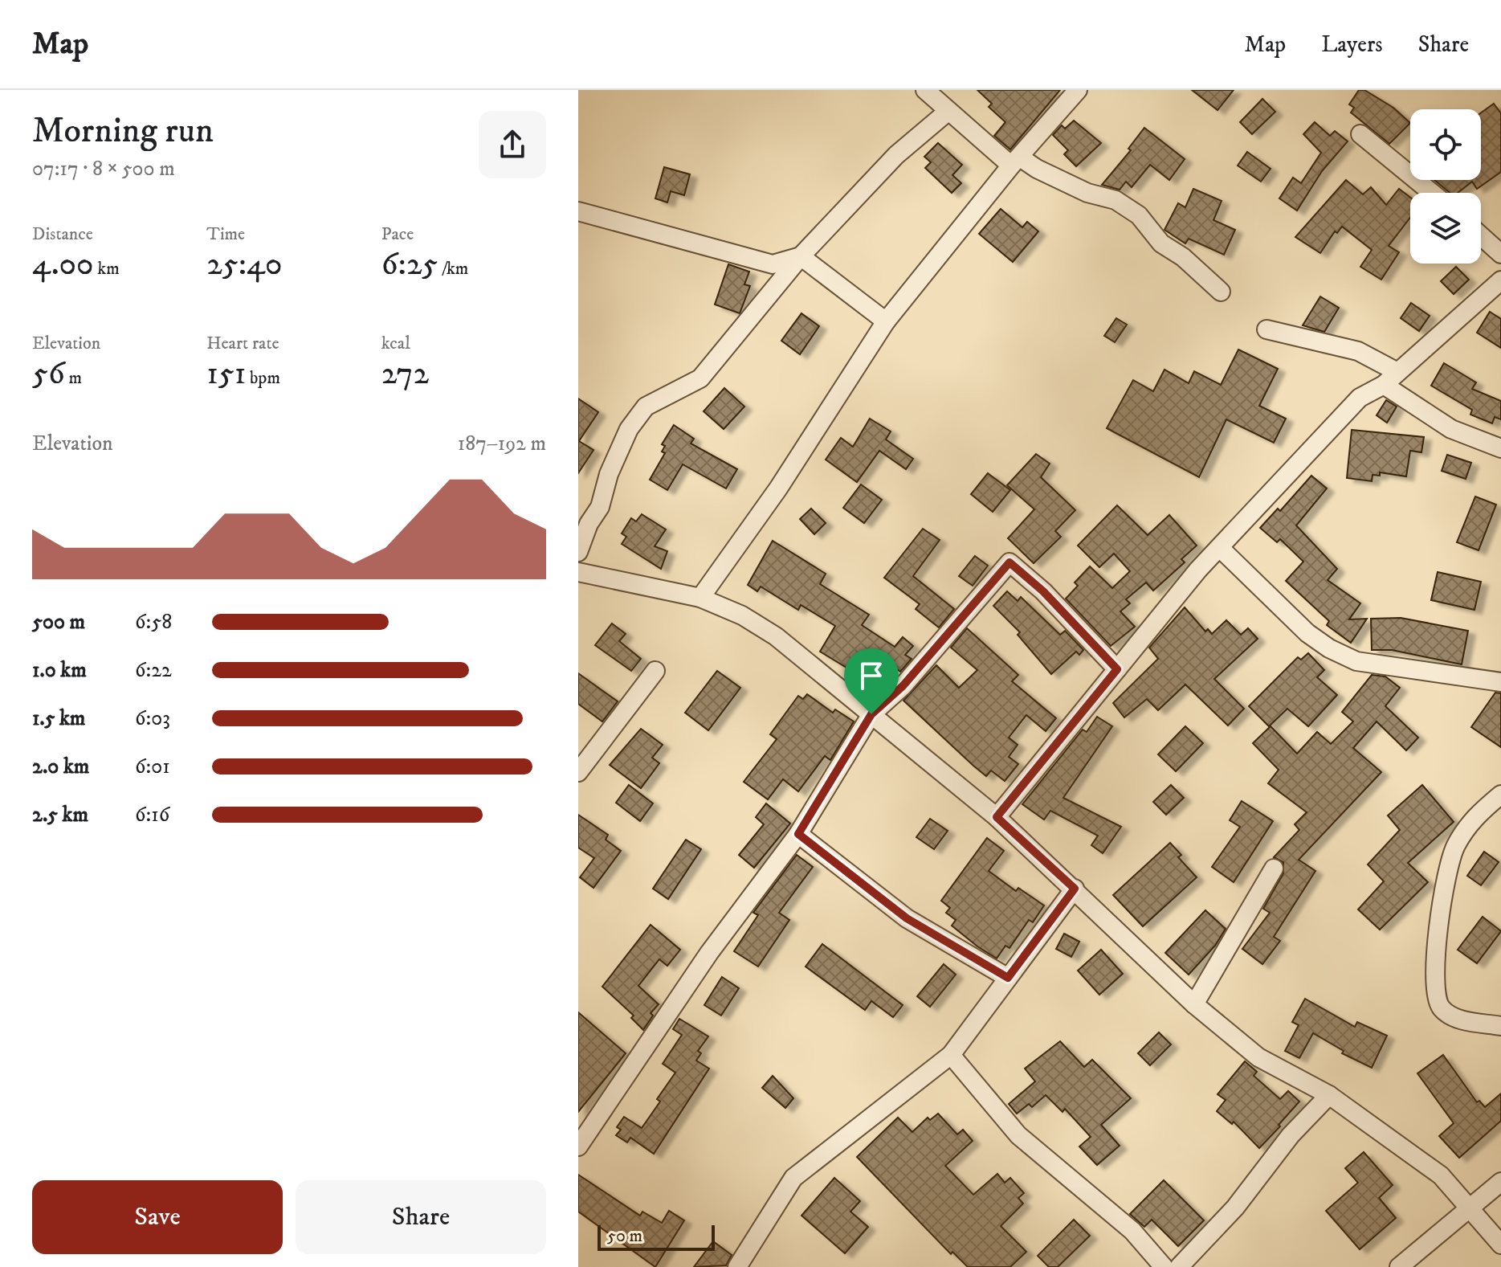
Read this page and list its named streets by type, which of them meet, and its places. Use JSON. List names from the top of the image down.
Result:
{
  "scale_bar": "50 m",
  "page": {
    "header": "Map",
    "nav": ["Map", "Layers", "Share"],
    "heading": ["Morning run", "07:17 · 8 × 500 m"],
    "stats": [
      ["Distance", "4.00 km"],
      ["Time", "25:40"],
      ["Pace", "6:25 /km"],
      ["Elevation", "56 m"],
      ["Heart rate", "151 bpm"],
      ["kcal", "272"]
    ],
    "chart": ["Elevation", "187–192 m"],
    "list": [
      {
        "name": "500 m",
        "note": "6:58"
      },
      {
        "name": "1.0 km",
        "note": "6:22"
      },
      {
        "name": "1.5 km",
        "note": "6:03"
      },
      {
        "name": "2.0 km",
        "note": "6:01"
      },
      {
        "name": "2.5 km",
        "note": "6:16"
      }
    ],
    "buttons": ["Save", "Share"],
    "scale": "50 m"
  }
}
